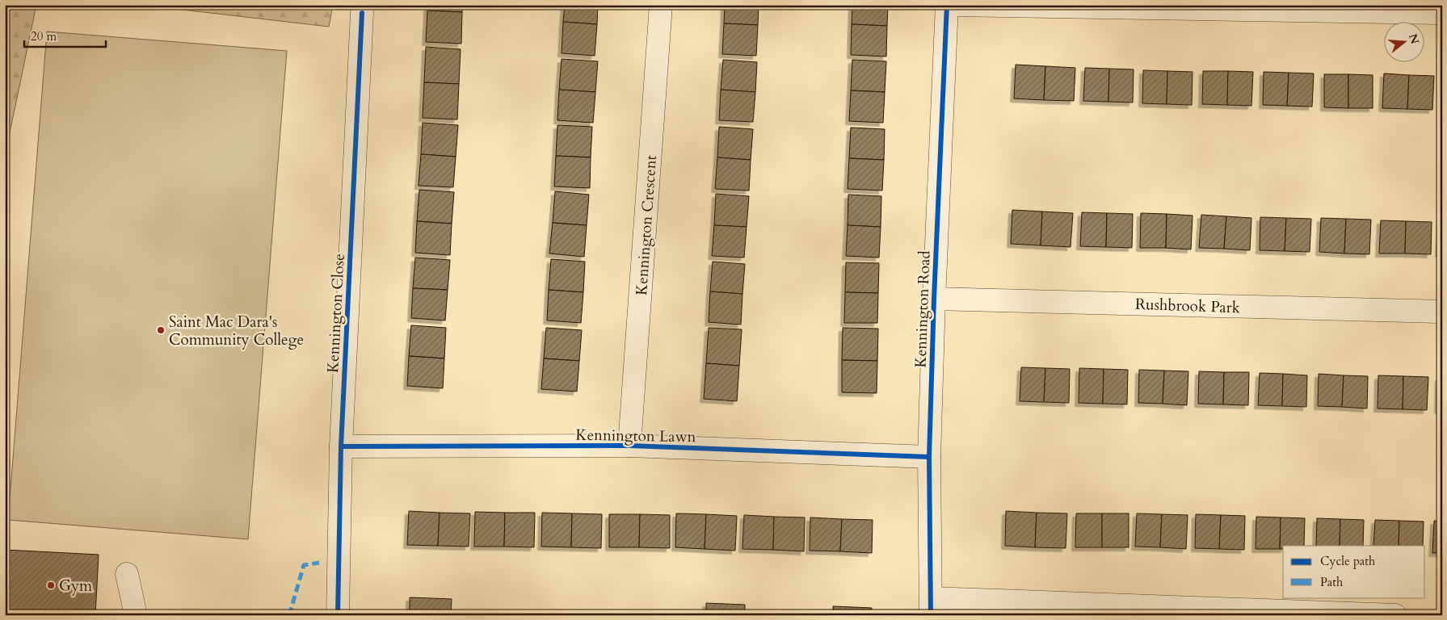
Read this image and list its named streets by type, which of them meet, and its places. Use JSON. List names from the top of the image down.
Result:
{
  "streets": {
    "street": [
      "Kennington Crescent",
      "Rushbrook Park",
      "Kennington Road",
      "Kennington Close",
      "Kennington Lawn"
    ]
  },
  "crossings": [
    ["Kennington Crescent", "Kennington Lawn"],
    ["Rushbrook Park", "Kennington Road"],
    ["Kennington Road", "Kennington Lawn"],
    ["Kennington Close", "Kennington Lawn"]
  ],
  "places": ["Saint Mac Dara's Community College", "Gym"],
  "legend": ["Cycle path", "Path"],
  "scale_bar": "20 m",
  "north": "right"
}
